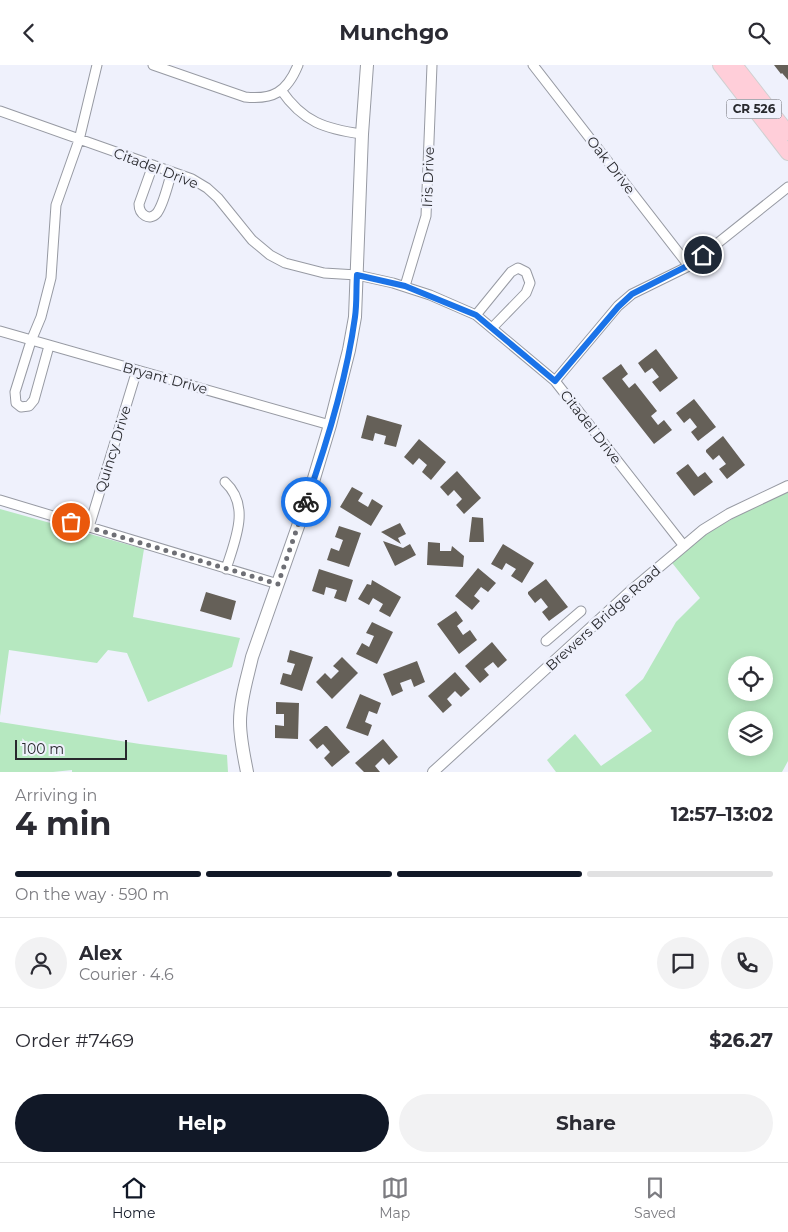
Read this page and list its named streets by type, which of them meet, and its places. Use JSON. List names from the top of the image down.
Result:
{
  "streets": {
    "main road": ["CR 526"],
    "street": [
      "Oak Drive",
      "Citadel Drive",
      "Iris Drive",
      "Bryant Drive",
      "Quincy Drive",
      "Brewers Bridge Road"
    ]
  },
  "crossings": [
    ["Citadel Drive", "Iris Drive"],
    ["Citadel Drive", "Brewers Bridge Road"],
    ["Bryant Drive", "Quincy Drive"]
  ],
  "scale_bar": "100 m",
  "page": {
    "header": "Munchgo",
    "scale": "100 m",
    "heading": ["4 min", "Arriving in", "12:57–13:02"],
    "panel": [
      "Alex",
      "Courier · 4.6",
      "Order #7469",
      "$26.27"
    ],
    "bar": "On the way · 590 m",
    "buttons": ["Help", "Share"],
    "tabs": ["Home", "Map", "Saved"]
  }
}
